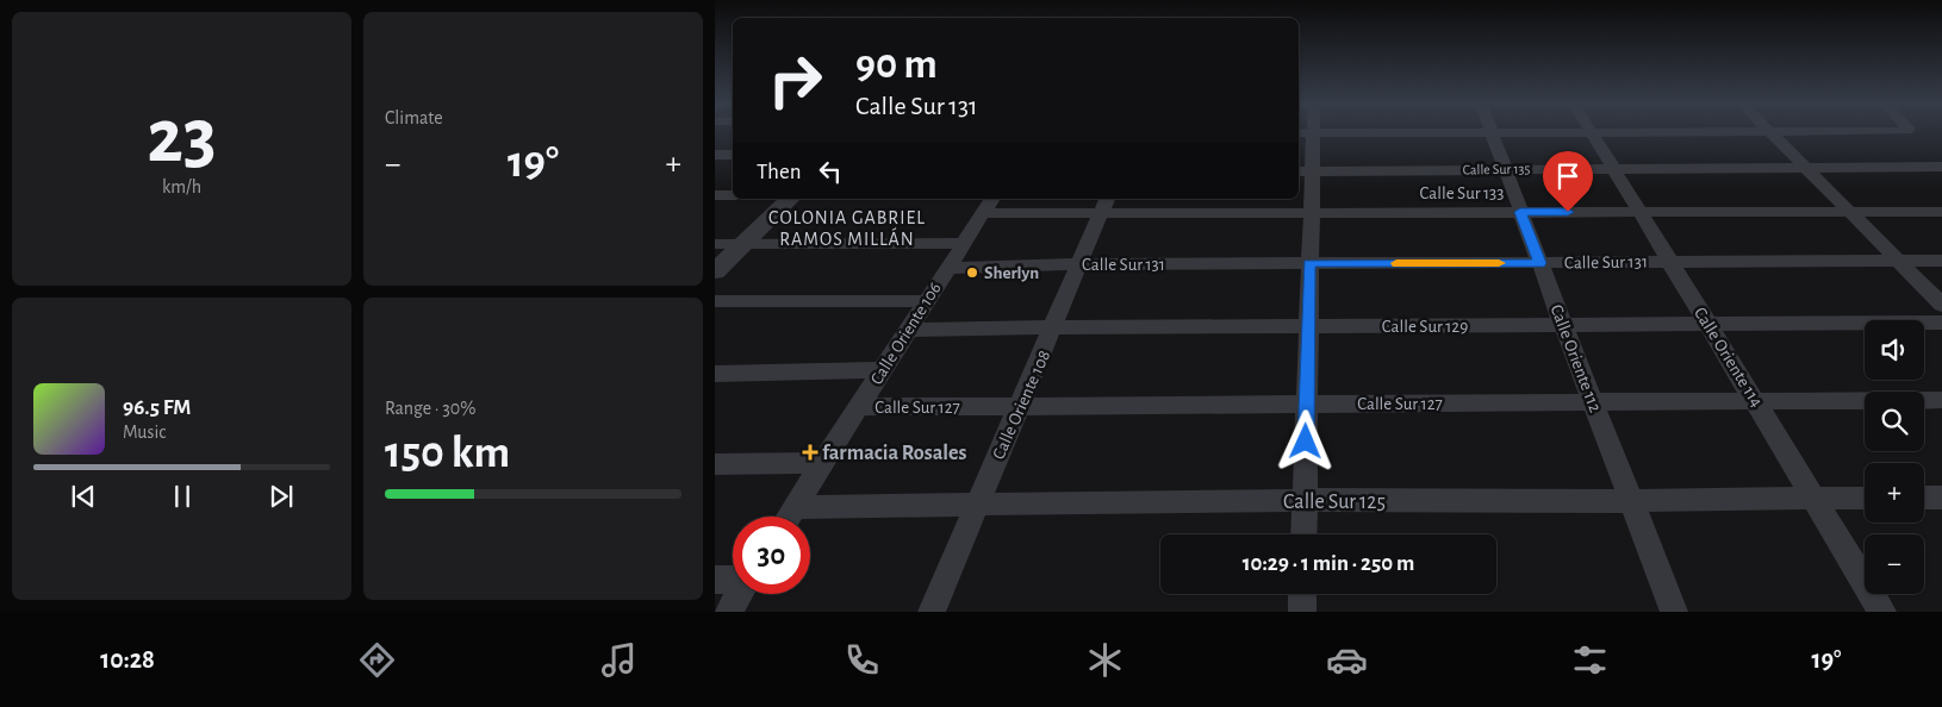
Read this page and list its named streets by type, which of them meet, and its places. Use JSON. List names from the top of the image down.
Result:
{
  "streets": {
    "street": [
      "Calle Sur 135",
      "Calle Sur 133",
      "Calle Sur 131",
      "Calle Sur 129",
      "Calle Oriente 106",
      "Calle Oriente 114",
      "Calle Oriente 112",
      "Calle Sur 127",
      "Calle Oriente 108",
      "Calle Sur 125"
    ]
  },
  "crossings": [
    ["Calle Sur 135", "Calle Oriente 114"],
    ["Calle Sur 135", "Calle Oriente 112"],
    ["Calle Sur 133", "Calle Oriente 106"],
    ["Calle Sur 133", "Calle Oriente 114"],
    ["Calle Sur 133", "Calle Oriente 112"],
    ["Calle Sur 133", "Calle Oriente 108"],
    ["Calle Sur 131", "Calle Oriente 106"],
    ["Calle Sur 131", "Calle Oriente 114"],
    ["Calle Sur 131", "Calle Oriente 112"],
    ["Calle Sur 131", "Calle Oriente 108"],
    ["Calle Sur 129", "Calle Oriente 106"],
    ["Calle Sur 129", "Calle Oriente 114"],
    ["Calle Sur 129", "Calle Oriente 112"],
    ["Calle Sur 129", "Calle Oriente 108"],
    ["Calle Oriente 106", "Calle Sur 127"],
    ["Calle Oriente 106", "Calle Sur 125"],
    ["Calle Oriente 114", "Calle Sur 127"],
    ["Calle Oriente 114", "Calle Sur 125"],
    ["Calle Oriente 112", "Calle Sur 127"],
    ["Calle Oriente 112", "Calle Sur 125"],
    ["Calle Sur 127", "Calle Oriente 108"],
    ["Calle Oriente 108", "Calle Sur 125"]
  ],
  "districts": ["COLONIA GABRIEL RAMOS MILLÁN"],
  "places": {
    "other": ["Sherlyn"],
    "health": ["farmacia Rosales"]
  },
  "page": {
    "tile": [
      ["23", "km/h"],
      "Climate",
      ["Range · 30%", "150 km"]
    ],
    "turn": ["90 m", "Calle Sur 131"],
    "heat": ["−", "19°", "+"],
    "then": "Then",
    "map_buttons": ["+", "−"],
    "song": ["96.5 FM", "Music"],
    "limit": "30",
    "trip": "10:29 · 1 min · 250 m",
    "tabs": ["10:28", "19°"]
  }
}
